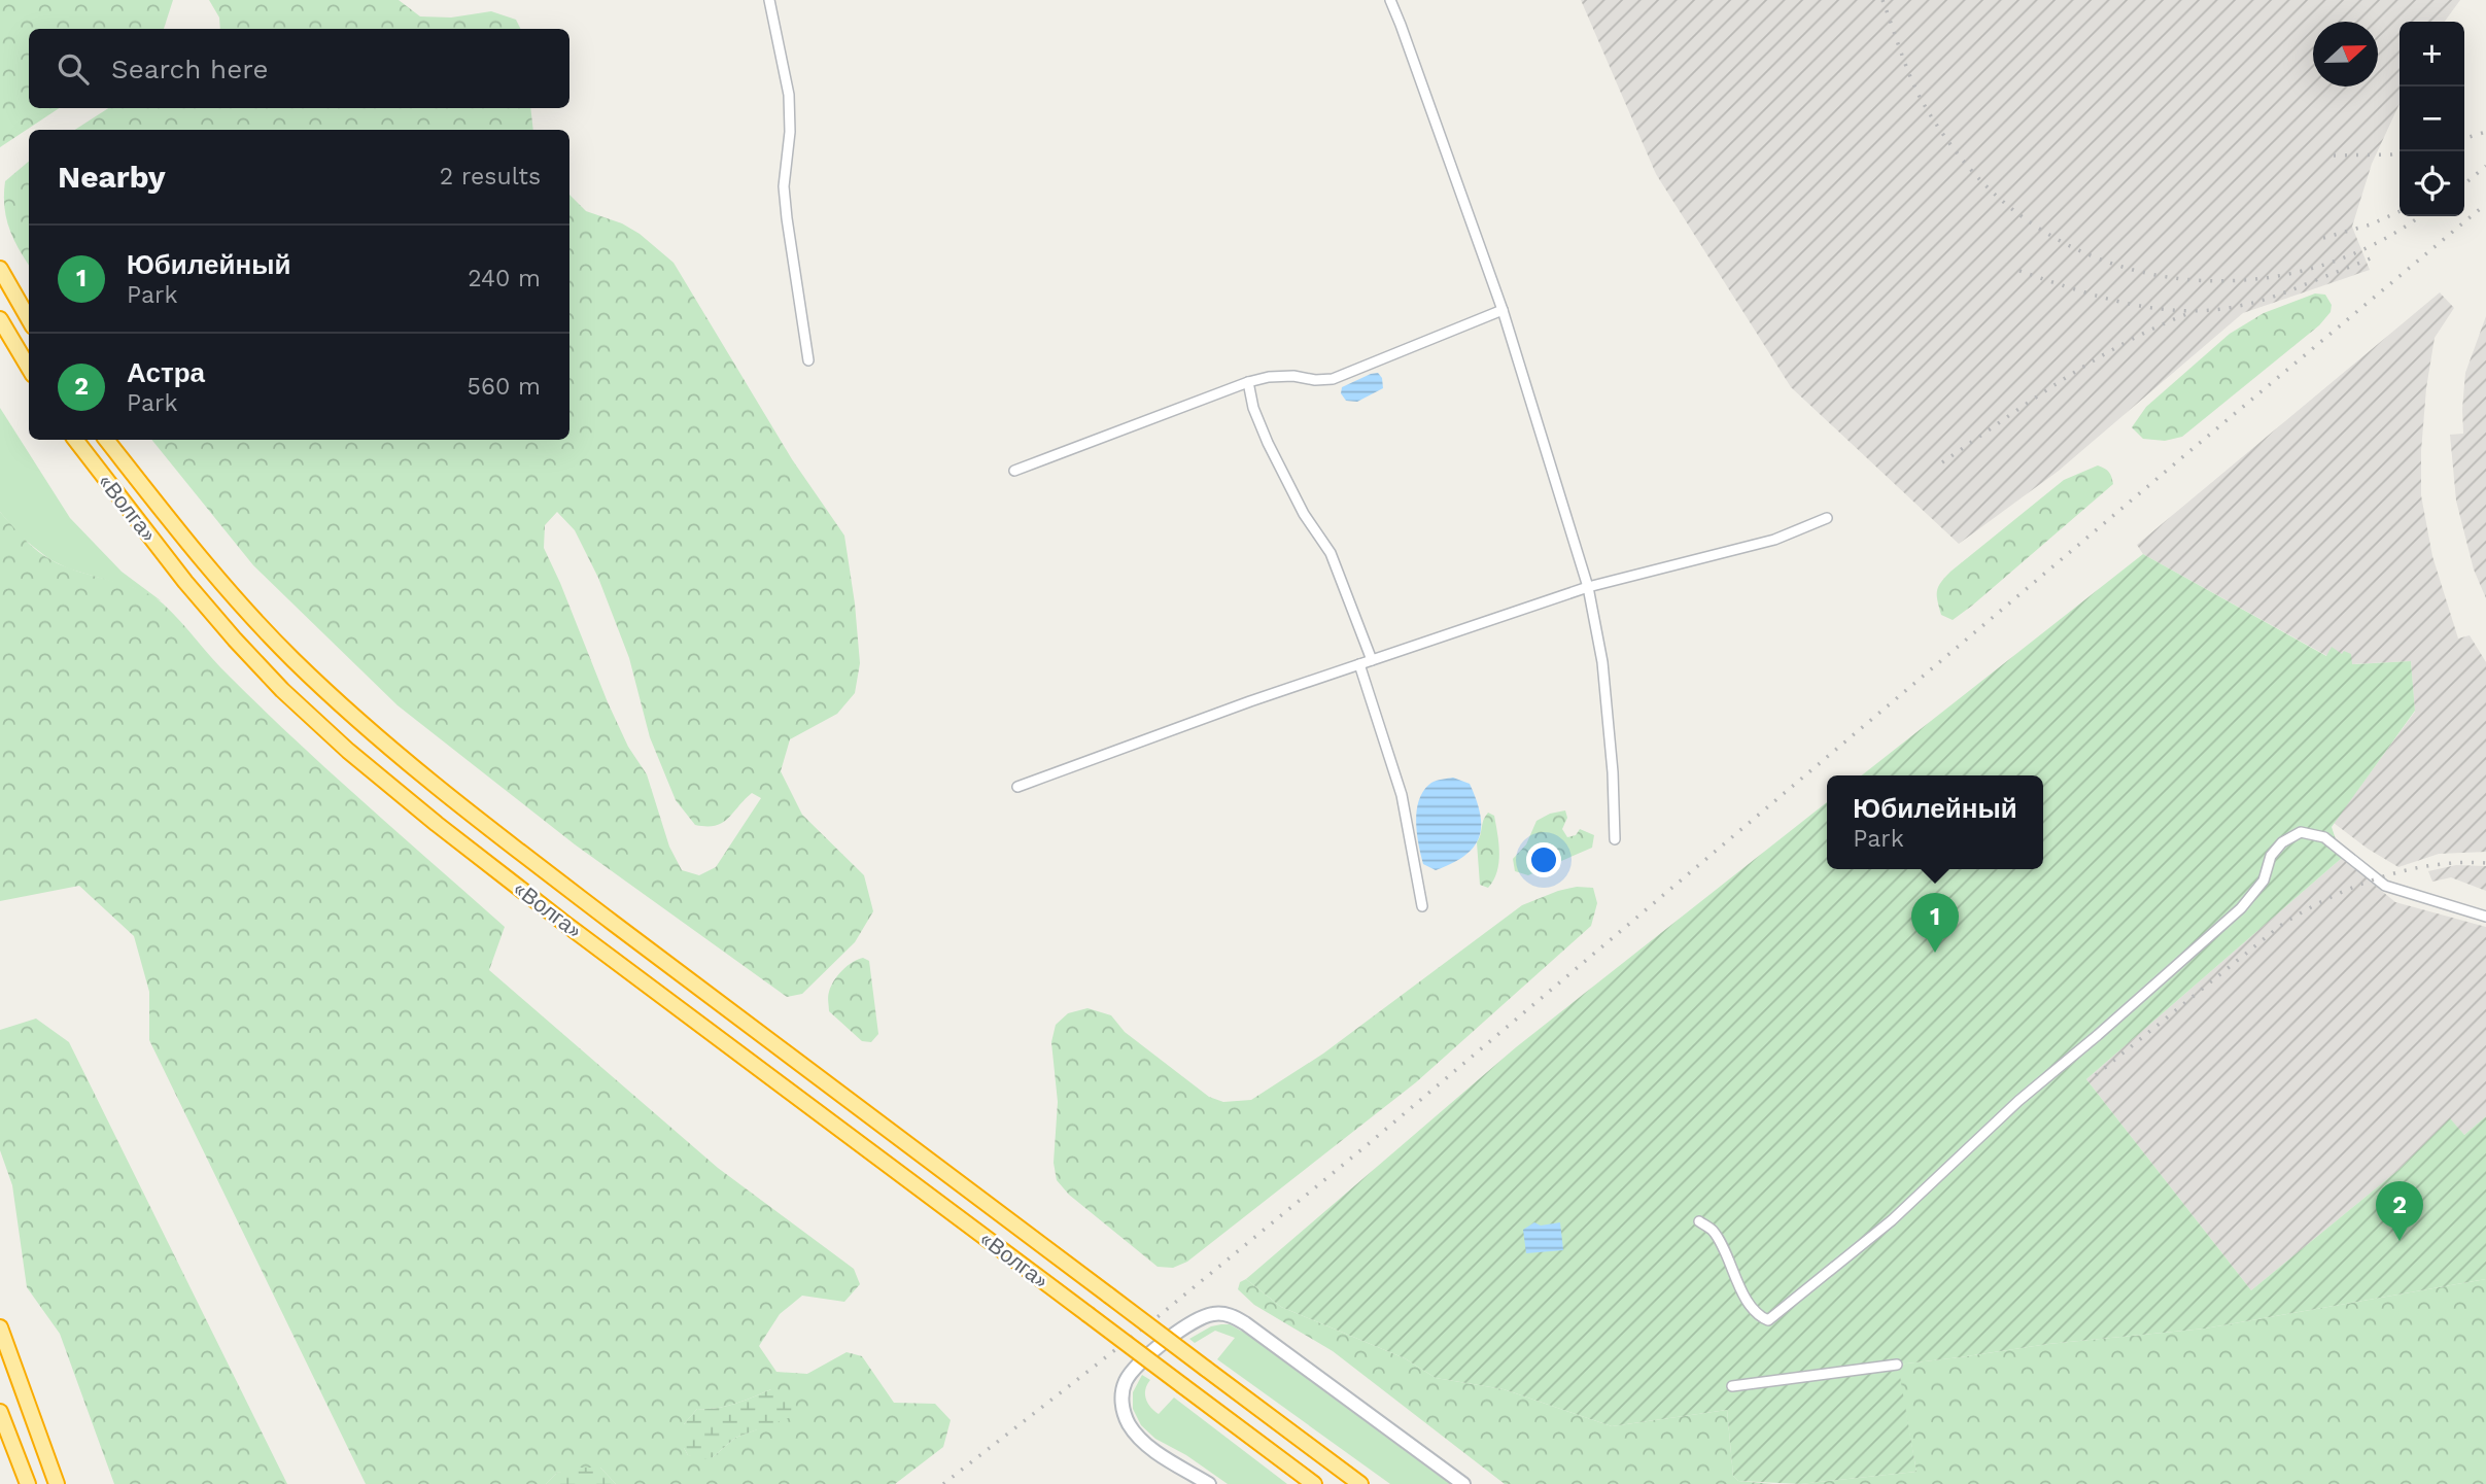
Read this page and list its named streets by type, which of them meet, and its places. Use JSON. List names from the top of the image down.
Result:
{
  "streets": {
    "highway": ["«Волга»"]
  },
  "north": "right",
  "page": {
    "map_buttons": ["+", "−"],
    "search": "Search here",
    "heading": ["Nearby", "2 results"],
    "list": [
      {
        "mark": "1",
        "name": "Юбилейный",
        "note": "Park",
        "value": "240 m"
      },
      {
        "mark": "2",
        "name": "Астра",
        "note": "Park",
        "value": "560 m"
      }
    ],
    "popup": ["Юбилейный", "Park"],
    "pins": ["1", "2"]
  }
}
